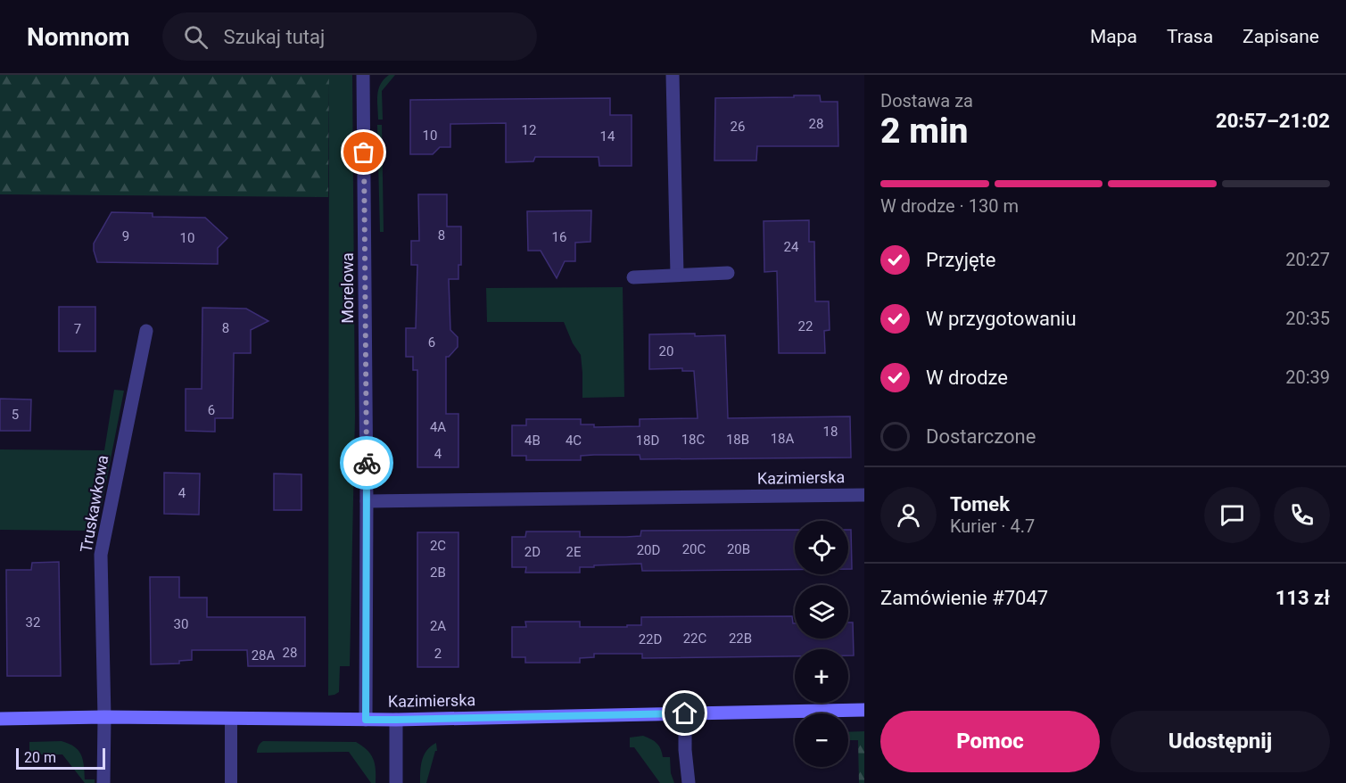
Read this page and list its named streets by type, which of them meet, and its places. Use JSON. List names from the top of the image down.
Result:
{
  "streets": {
    "street": ["Morelowa", "Kazimierska", "Truskawkowa"]
  },
  "crossings": [
    ["Morelowa", "Kazimierska"],
    ["Kazimierska", "Truskawkowa"]
  ],
  "house_numbers": [
    "28",
    "26",
    "12",
    "10",
    "14",
    "8",
    "9",
    "16",
    "10",
    "24",
    "22",
    "8",
    "7",
    "6",
    "20",
    "6",
    "5",
    "4A",
    "18",
    "18A",
    "18C",
    "18B",
    "4B",
    "4C",
    "18D",
    "4",
    "4",
    "2C",
    "20C",
    "20B",
    "20D",
    "2D",
    "2E",
    "2B",
    "32",
    "30",
    "2A",
    "22C",
    "22B",
    "22D",
    "28",
    "2",
    "28A"
  ],
  "scale_bar": "20 m",
  "page": {
    "header": "Nomnom",
    "search": "Szukaj tutaj",
    "nav": ["Mapa", "Trasa", "Zapisane"],
    "heading": ["2 min", "Dostawa za", "20:57–21:02"],
    "panel": [
      "Tomek",
      "Kurier · 4.7",
      "Zamówienie #7047",
      "113 zł"
    ],
    "bar": "W drodze · 130 m",
    "list": [
      ["Przyjęte", "20:27"],
      ["W przygotowaniu", "20:35"],
      ["W drodze", "20:39"],
      "Dostarczone"
    ],
    "map_buttons": ["+", "−"],
    "buttons": ["Pomoc", "Udostępnij"],
    "scale": "20 m"
  }
}
